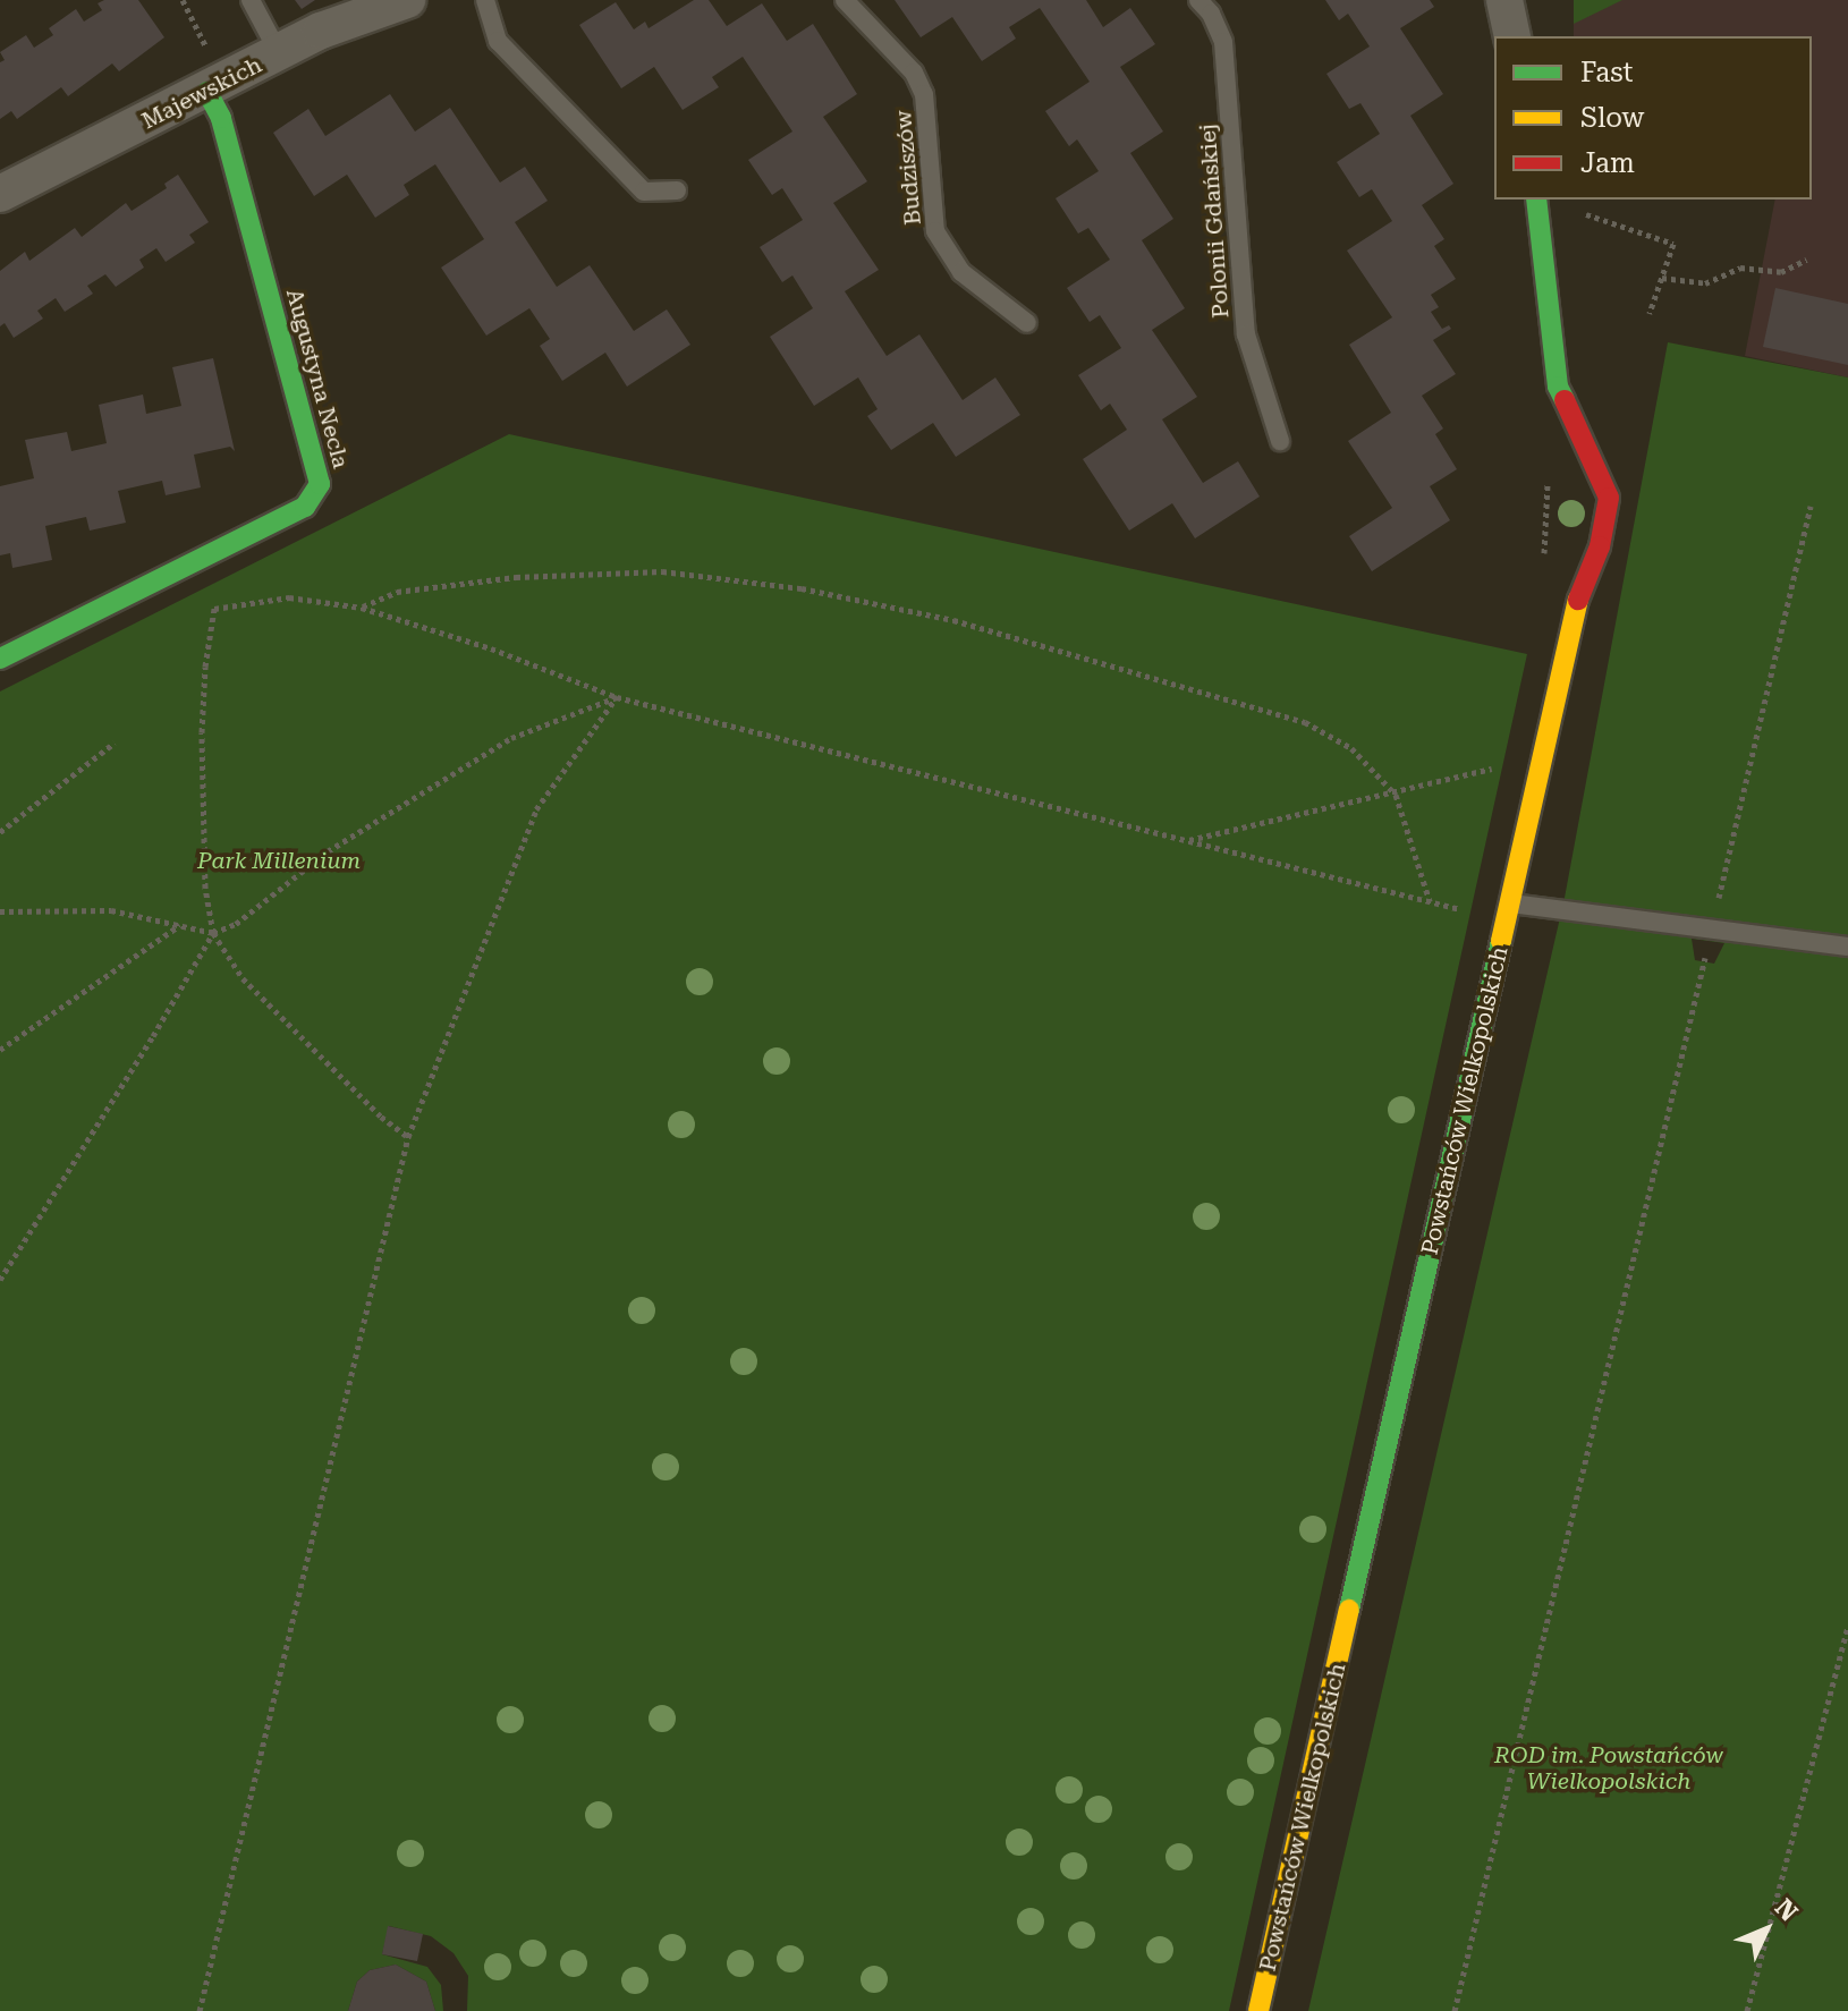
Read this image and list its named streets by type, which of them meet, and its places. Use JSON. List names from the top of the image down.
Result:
{
  "streets": {
    "street": ["Majewskich", "Augustyna Necla", "Powstańców Wielkopolskich"],
    "lane": ["Budziszów", "Polonii Gdańskiej"]
  },
  "crossings": [
    ["Majewskich", "Augustyna Necla"]
  ],
  "parks": ["Park Millenium", "ROD im. Powstańców Wielkopolskich"],
  "legend": ["Fast", "Slow", "Jam"],
  "north": "top right"
}
